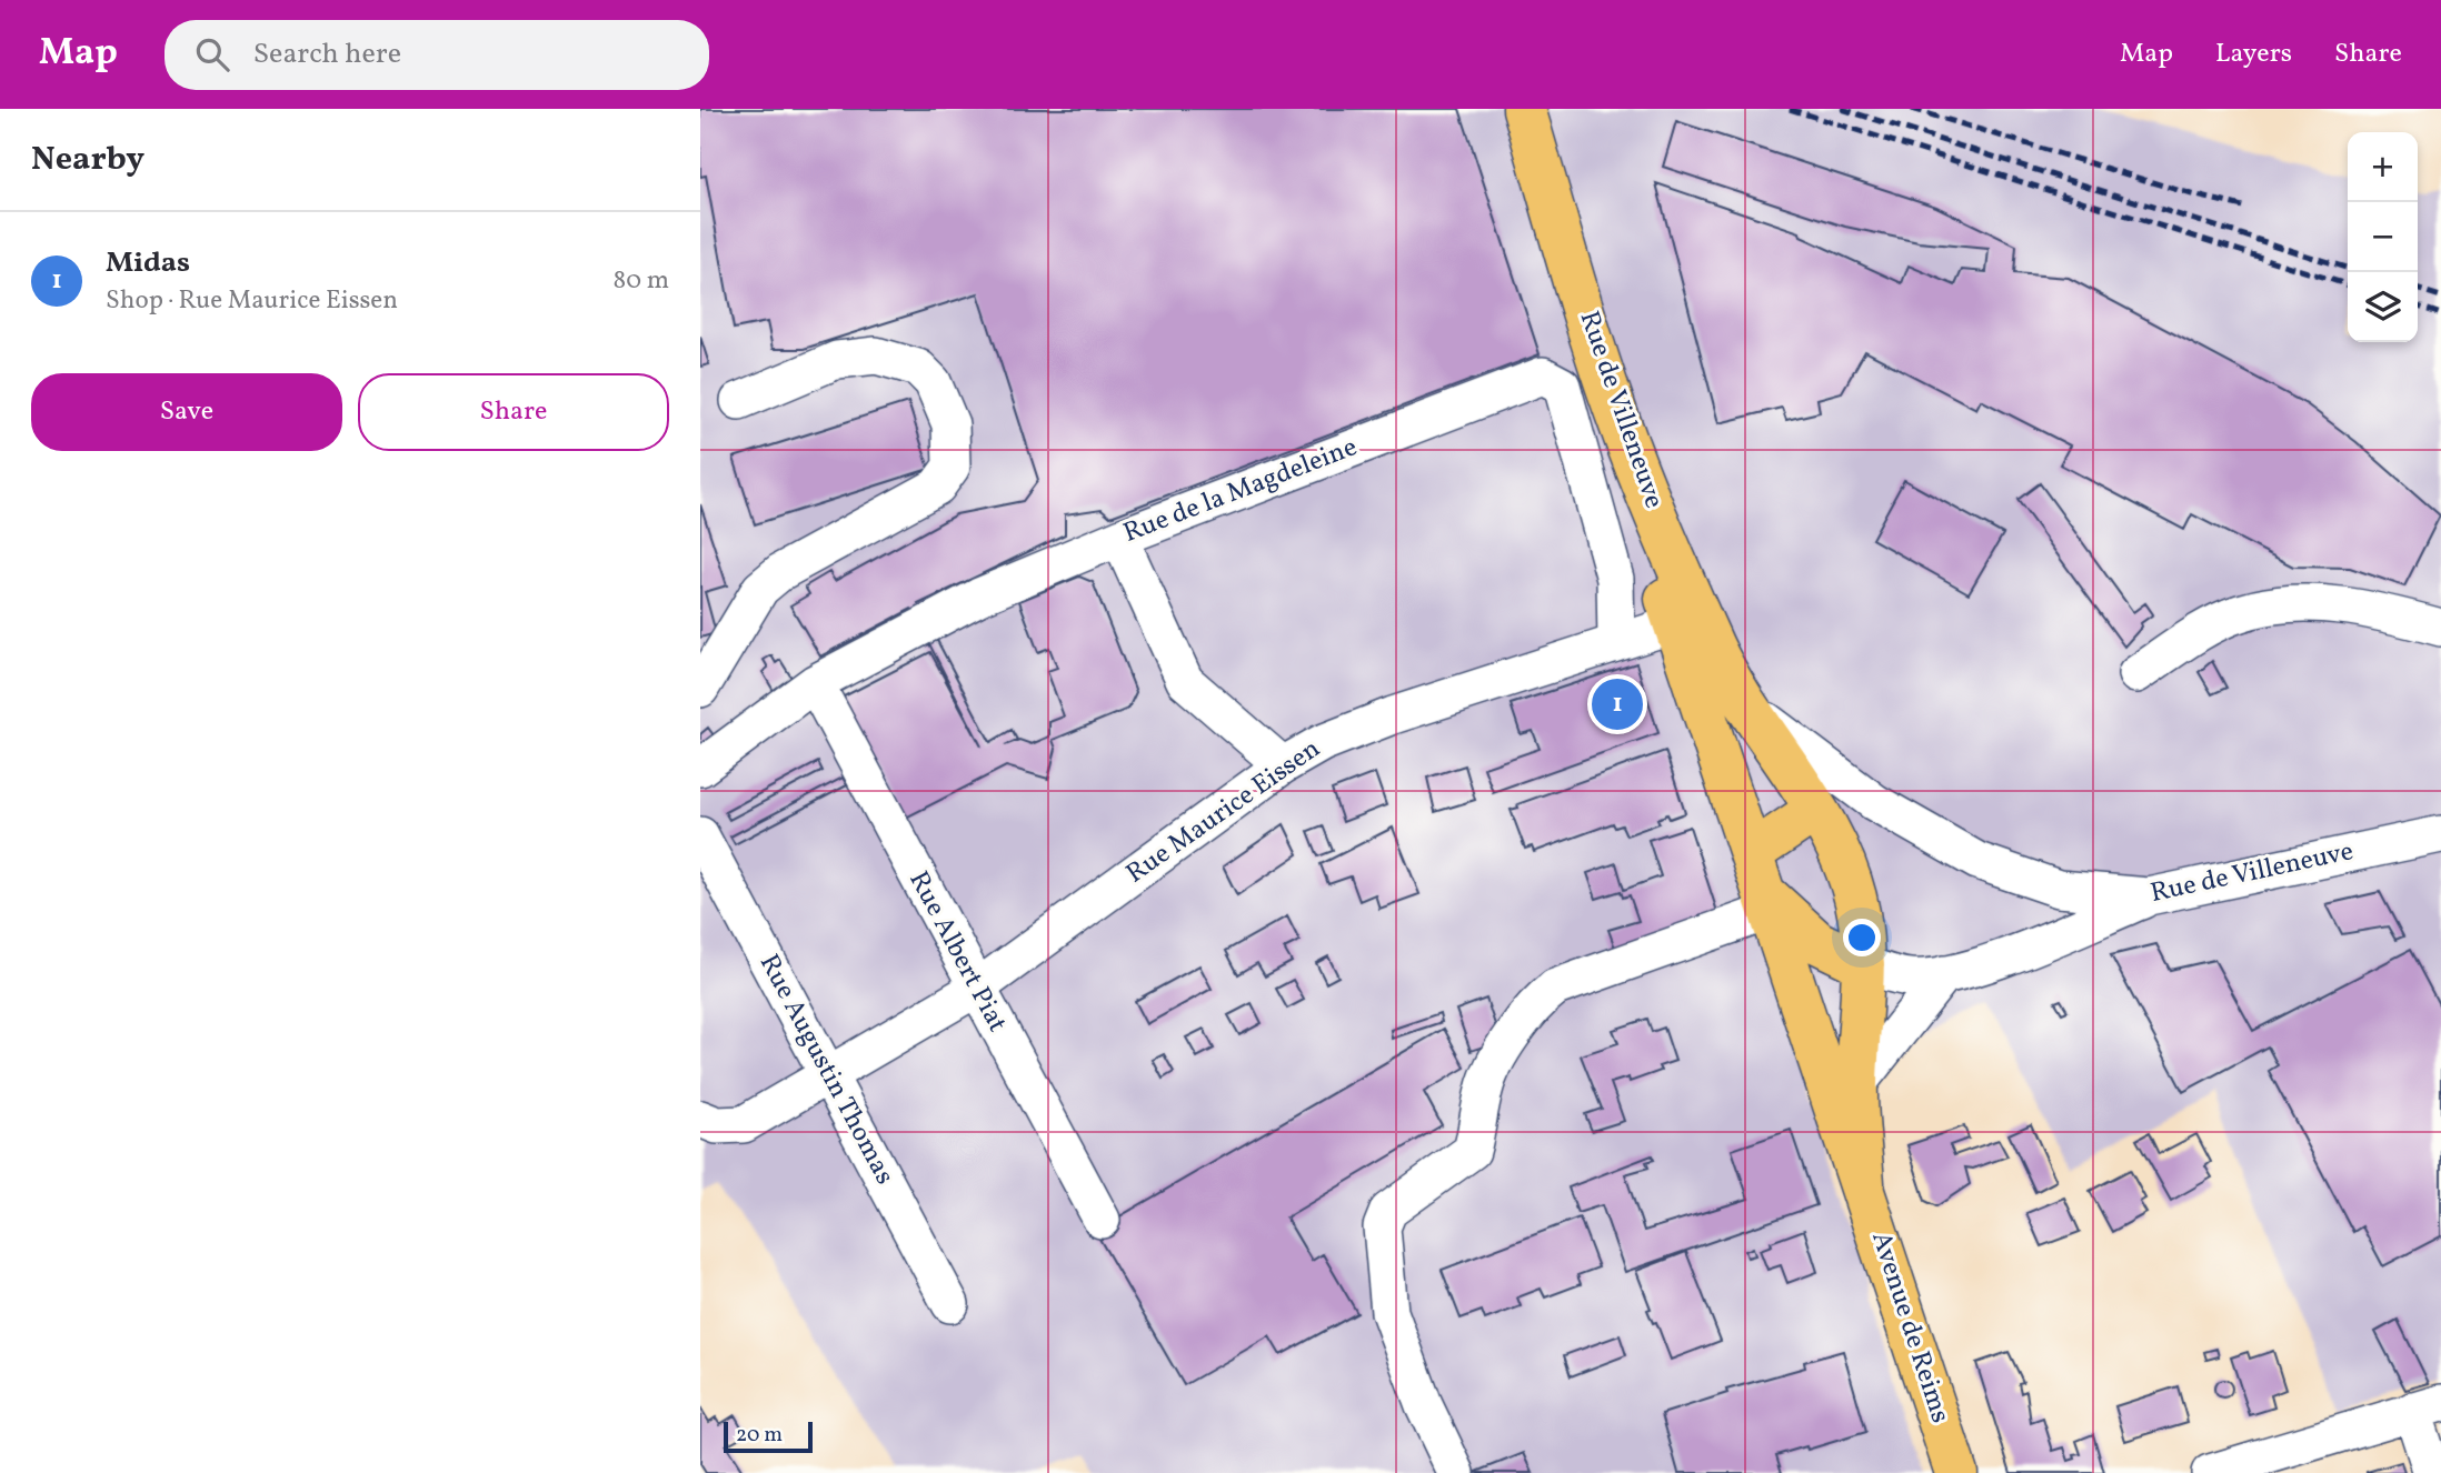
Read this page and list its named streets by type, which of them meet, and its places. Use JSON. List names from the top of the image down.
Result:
{
  "streets": {
    "main road": ["Rue de Villeneuve", "Avenue de Reims"],
    "street": [
      "Rue de la Magdeleine",
      "Rue Maurice Eissen",
      "Rue Albert Piat",
      "Rue Augustin Thomas"
    ]
  },
  "crossings": [
    ["Rue de Villeneuve", "Avenue de Reims"],
    ["Rue de la Magdeleine", "Rue Maurice Eissen"],
    ["Rue de la Magdeleine", "Rue Albert Piat"],
    ["Rue Maurice Eissen", "Rue Albert Piat"],
    ["Rue Maurice Eissen", "Rue Augustin Thomas"]
  ],
  "scale_bar": "20 m",
  "page": {
    "header": "Map",
    "search": "Search here",
    "nav": ["Map", "Layers", "Share"],
    "heading": "Nearby",
    "map_buttons": ["+", "−"],
    "list": [
      {
        "mark": "1",
        "name": "Midas",
        "note": "Shop · Rue Maurice Eissen",
        "value": "80 m"
      }
    ],
    "buttons": ["Save", "Share"],
    "pins": "1",
    "scale": "20 m"
  }
}
